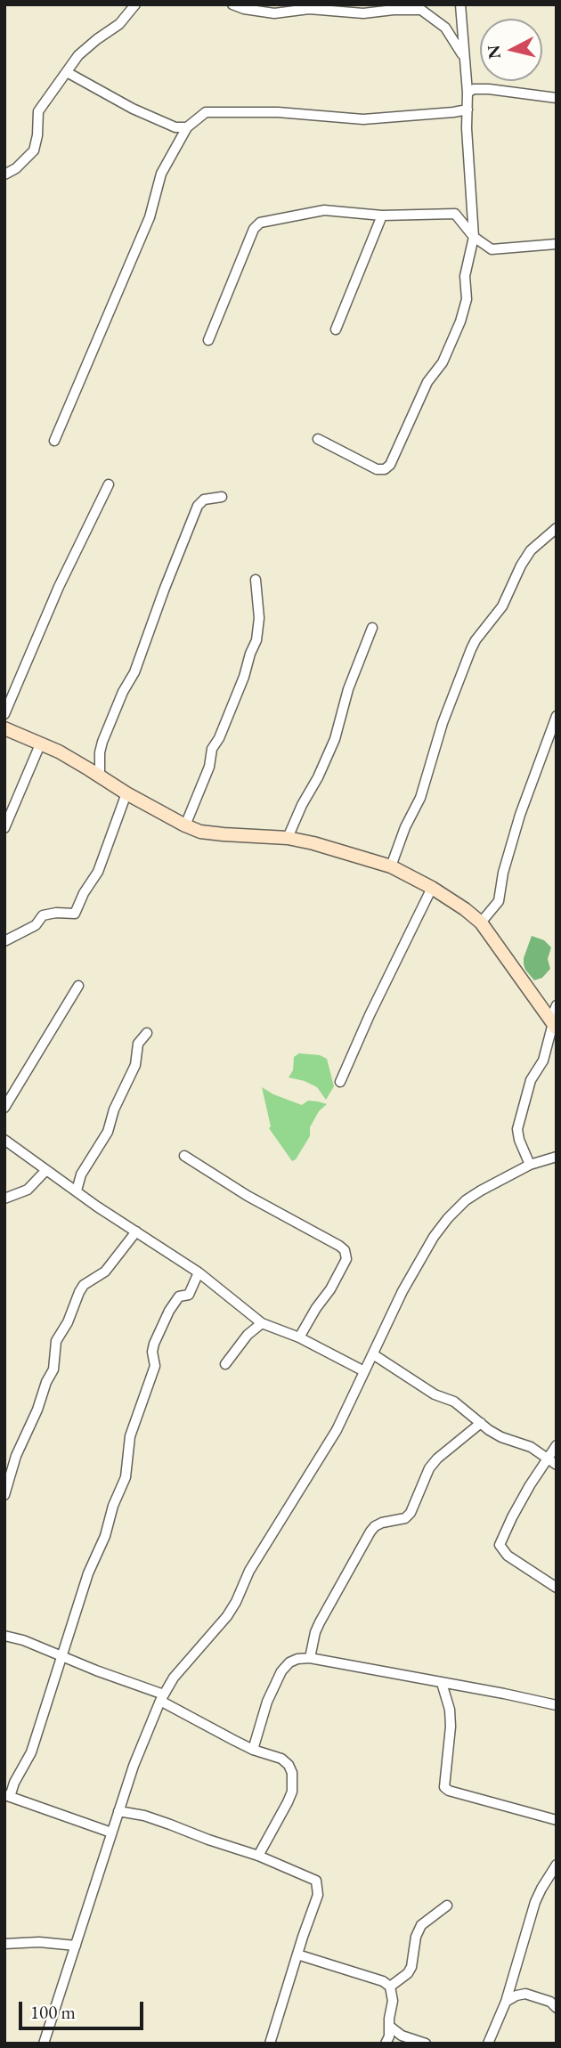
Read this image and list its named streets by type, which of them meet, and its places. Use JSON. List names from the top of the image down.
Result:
{
  "scale_bar": "100 m",
  "north": "left"
}
